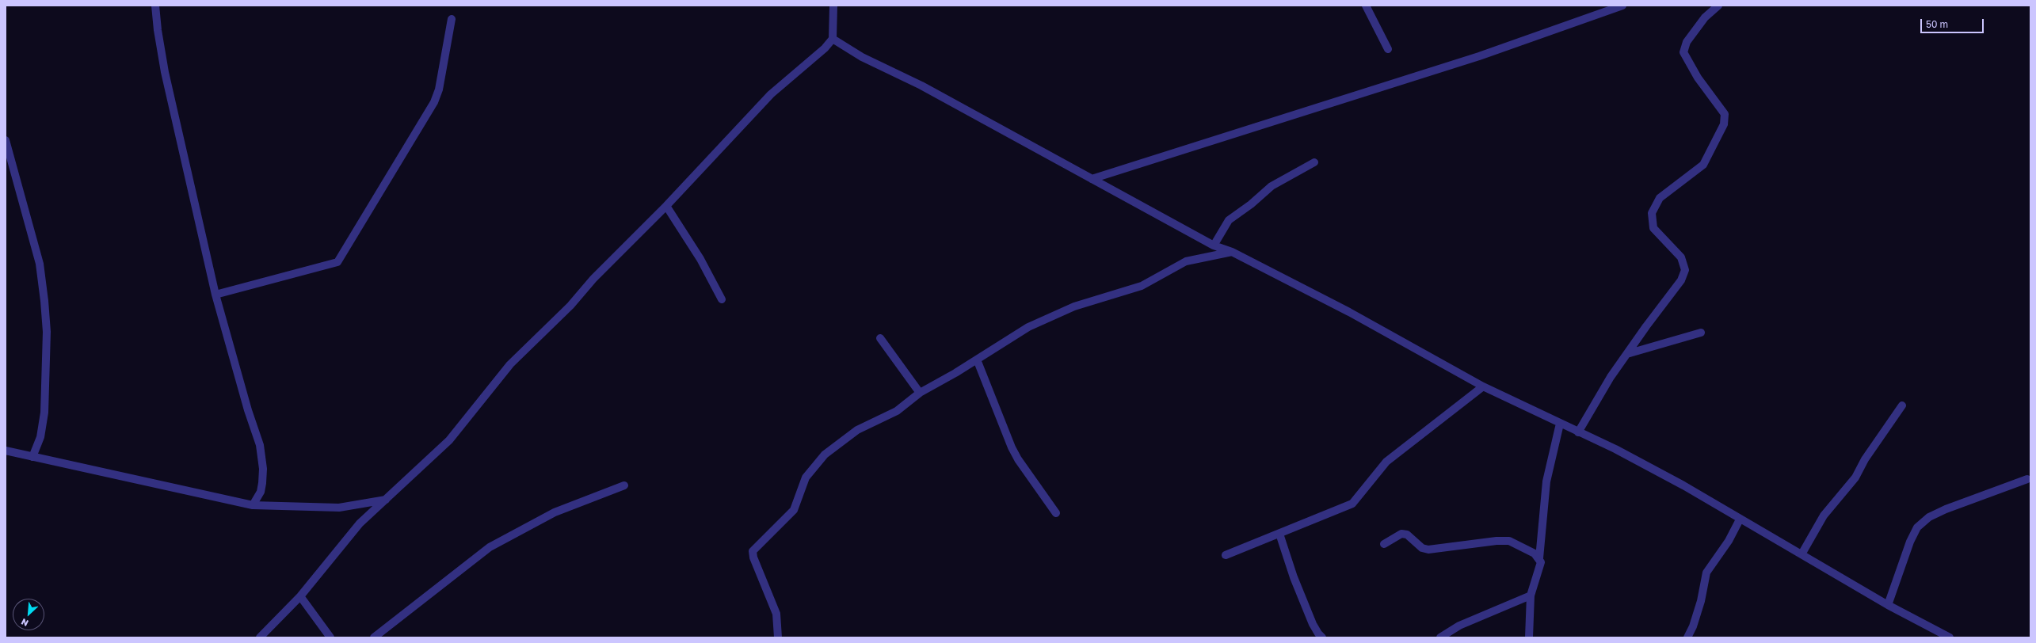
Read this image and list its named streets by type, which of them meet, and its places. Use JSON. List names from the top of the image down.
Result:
{
  "scale_bar": "50 m",
  "north": "bottom left"
}
